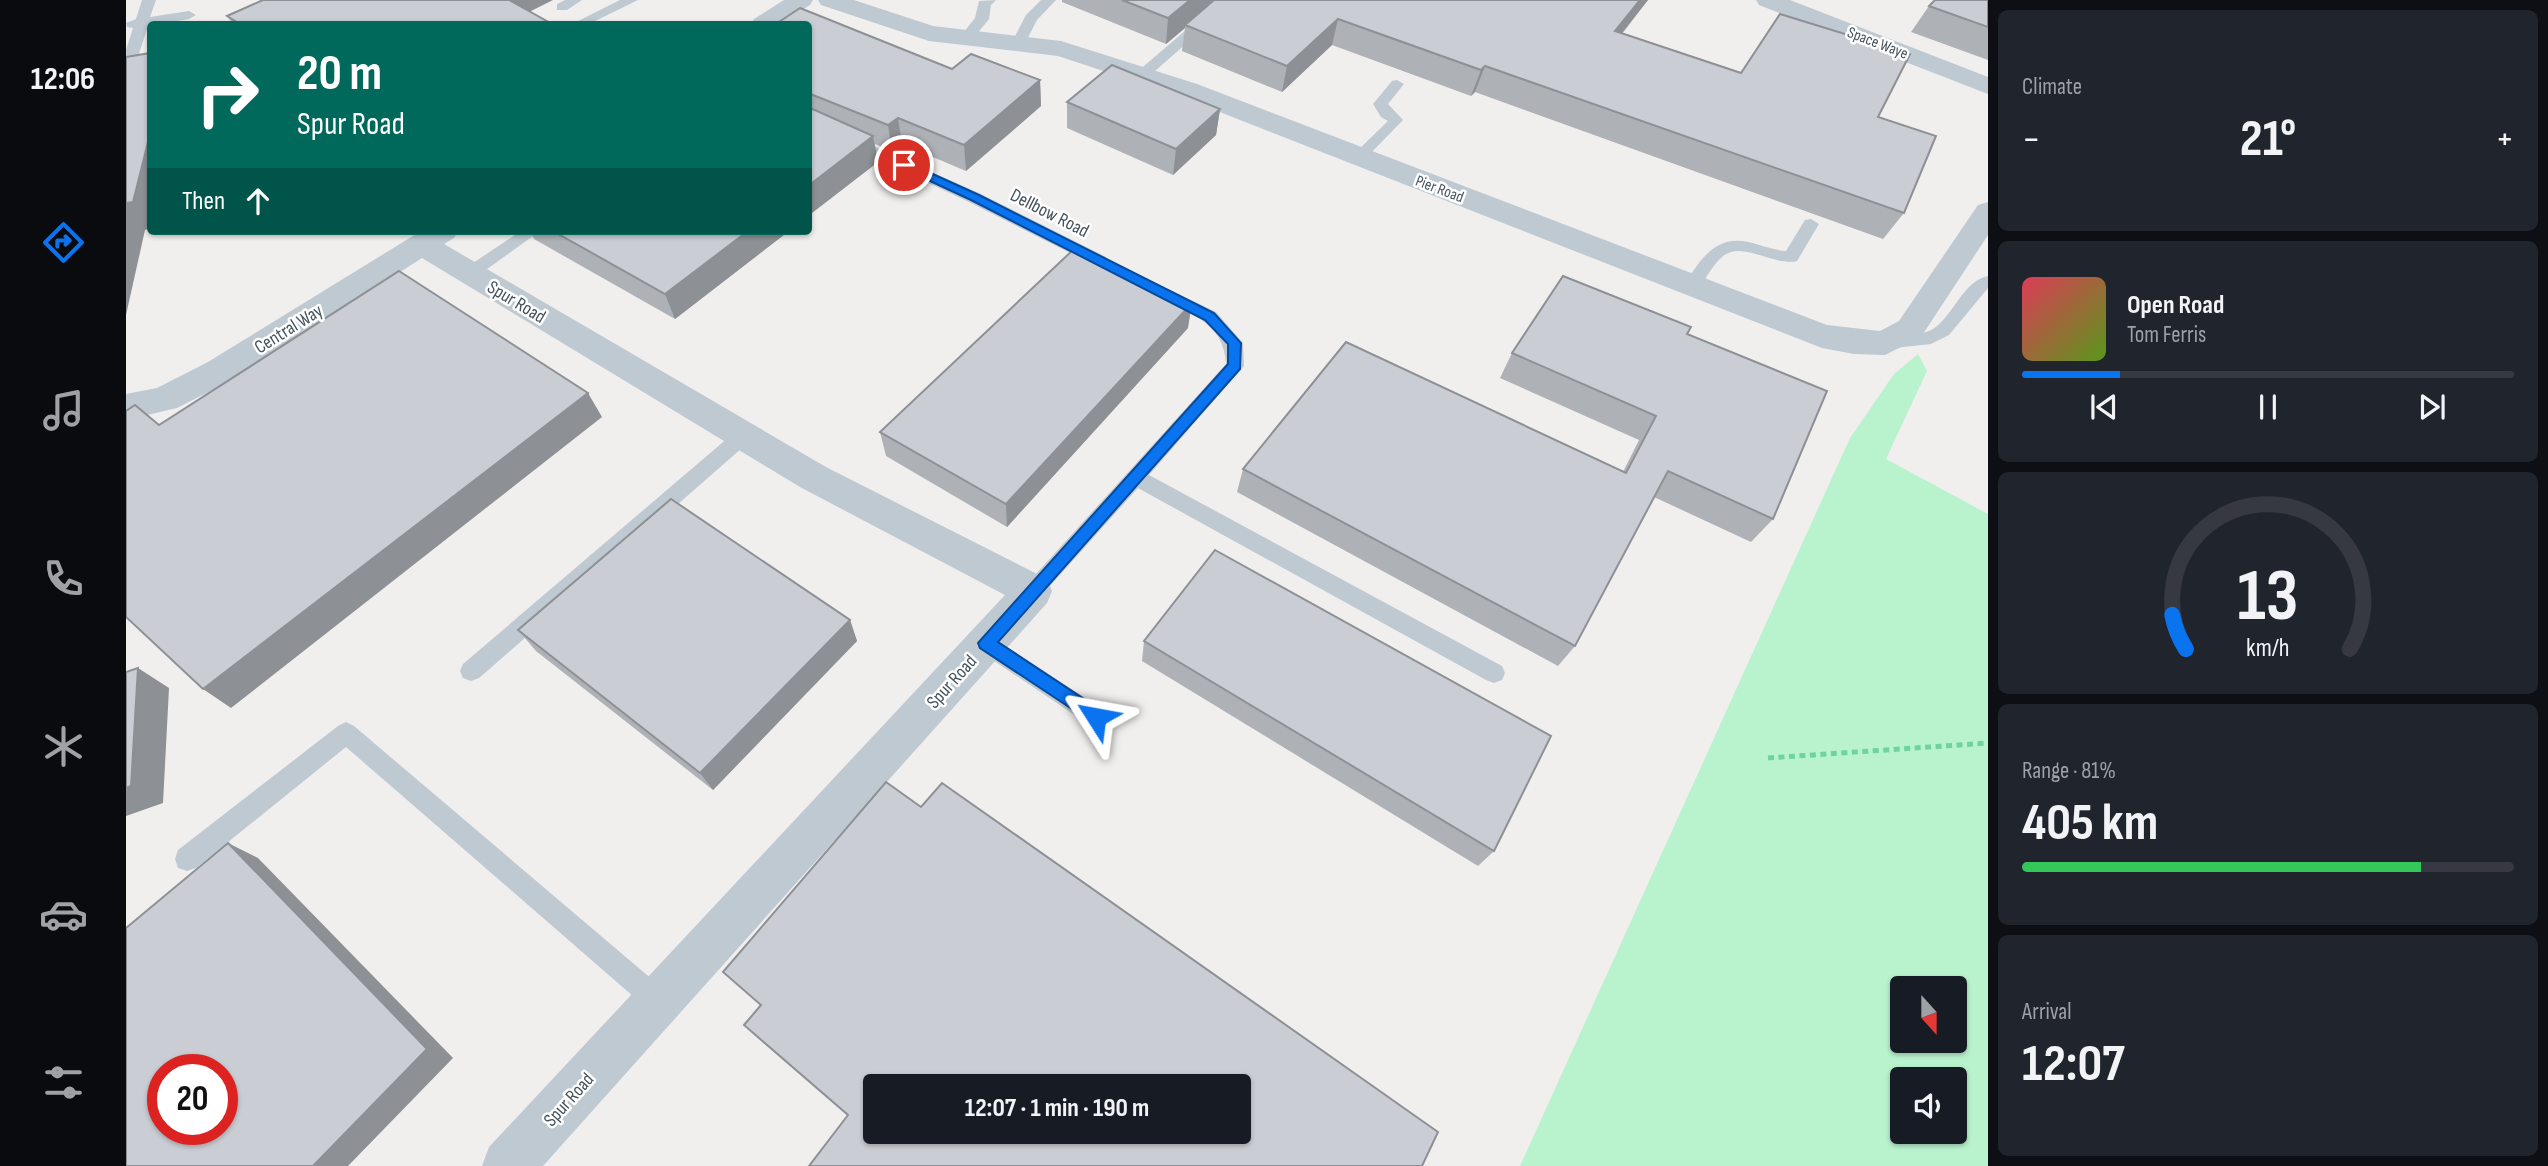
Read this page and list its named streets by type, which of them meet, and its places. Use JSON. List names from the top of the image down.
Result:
{
  "streets": {
    "street": [
      "Space Waye",
      "Pier Road",
      "Spur Road",
      "Central Way"
    ],
    "lane": ["Dellbow Road"]
  },
  "crossings": [
    ["Spur Road", "Central Way"]
  ],
  "north": "bottom",
  "page": {
    "tabs": "12:06",
    "tile": [
      "Climate",
      ["Range · 81%", "405 km"],
      ["Arrival", "12:07"]
    ],
    "turn": ["20 m", "Spur Road"],
    "heat": ["−", "21°", "+"],
    "then": "Then",
    "song": ["Open Road", "Tom Ferris"],
    "limit": "20",
    "trip": "12:07 · 1 min · 190 m",
    "gauge": ["13", "km/h"]
  }
}
